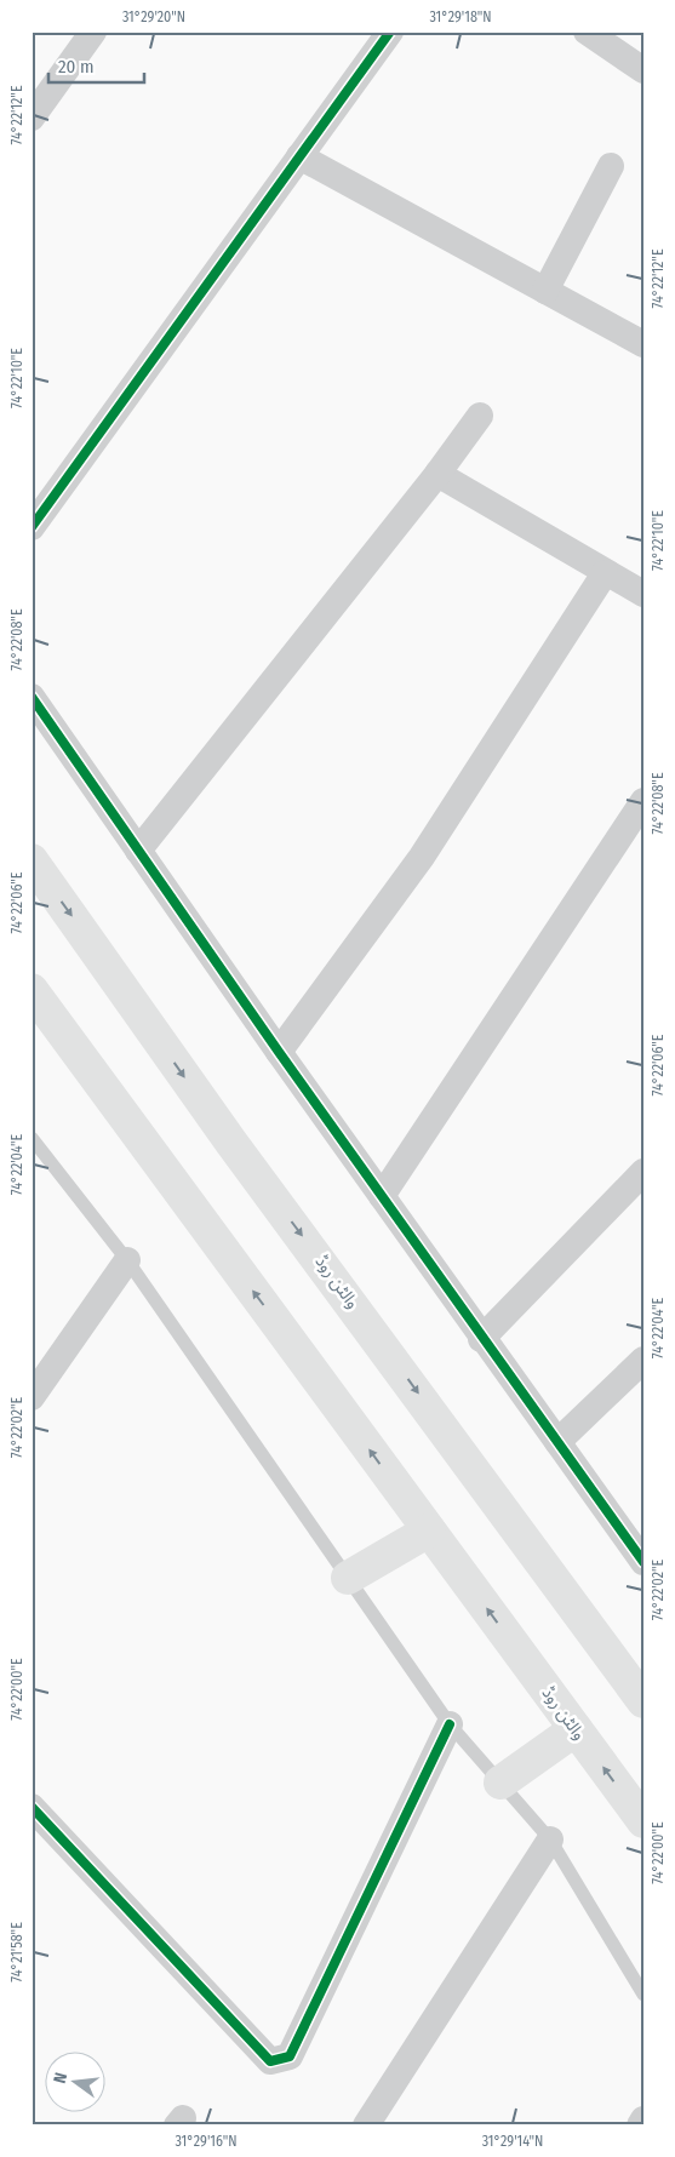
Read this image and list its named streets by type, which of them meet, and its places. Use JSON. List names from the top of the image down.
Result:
{
  "streets": {
    "main road": ["والٹن روڈ"]
  },
  "scale_bar": "20 m",
  "north": "left",
  "coordinates": [
    "31°29'20\"N",
    "31°29'18\"N",
    "74°22'12\"E",
    "74°22'10\"E",
    "74°22'08\"E",
    "74°22'06\"E",
    "74°22'04\"E",
    "74°22'02\"E",
    "74°22'00\"E",
    "74°21'58\"E",
    "31°29'16\"N",
    "31°29'14\"N"
  ]
}
